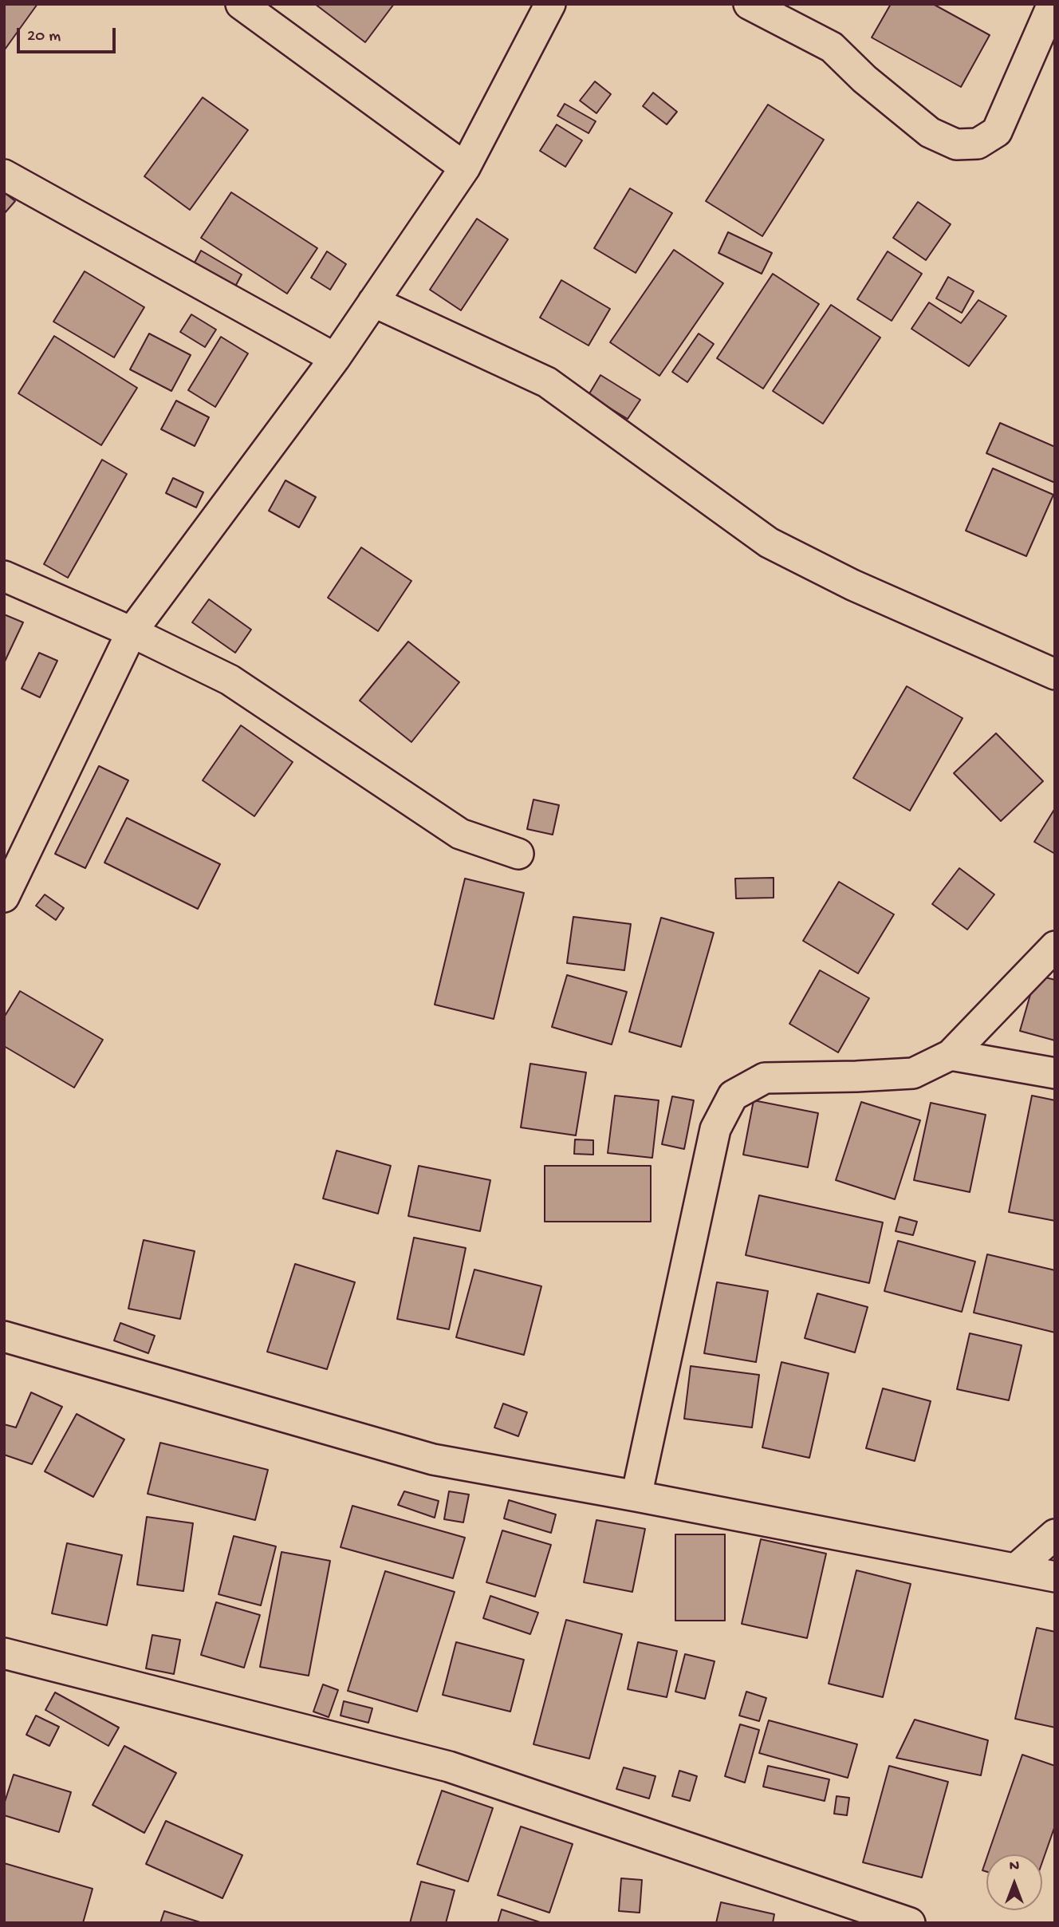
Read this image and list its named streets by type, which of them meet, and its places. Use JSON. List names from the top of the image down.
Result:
{
  "scale_bar": "20 m",
  "north": "top"
}
